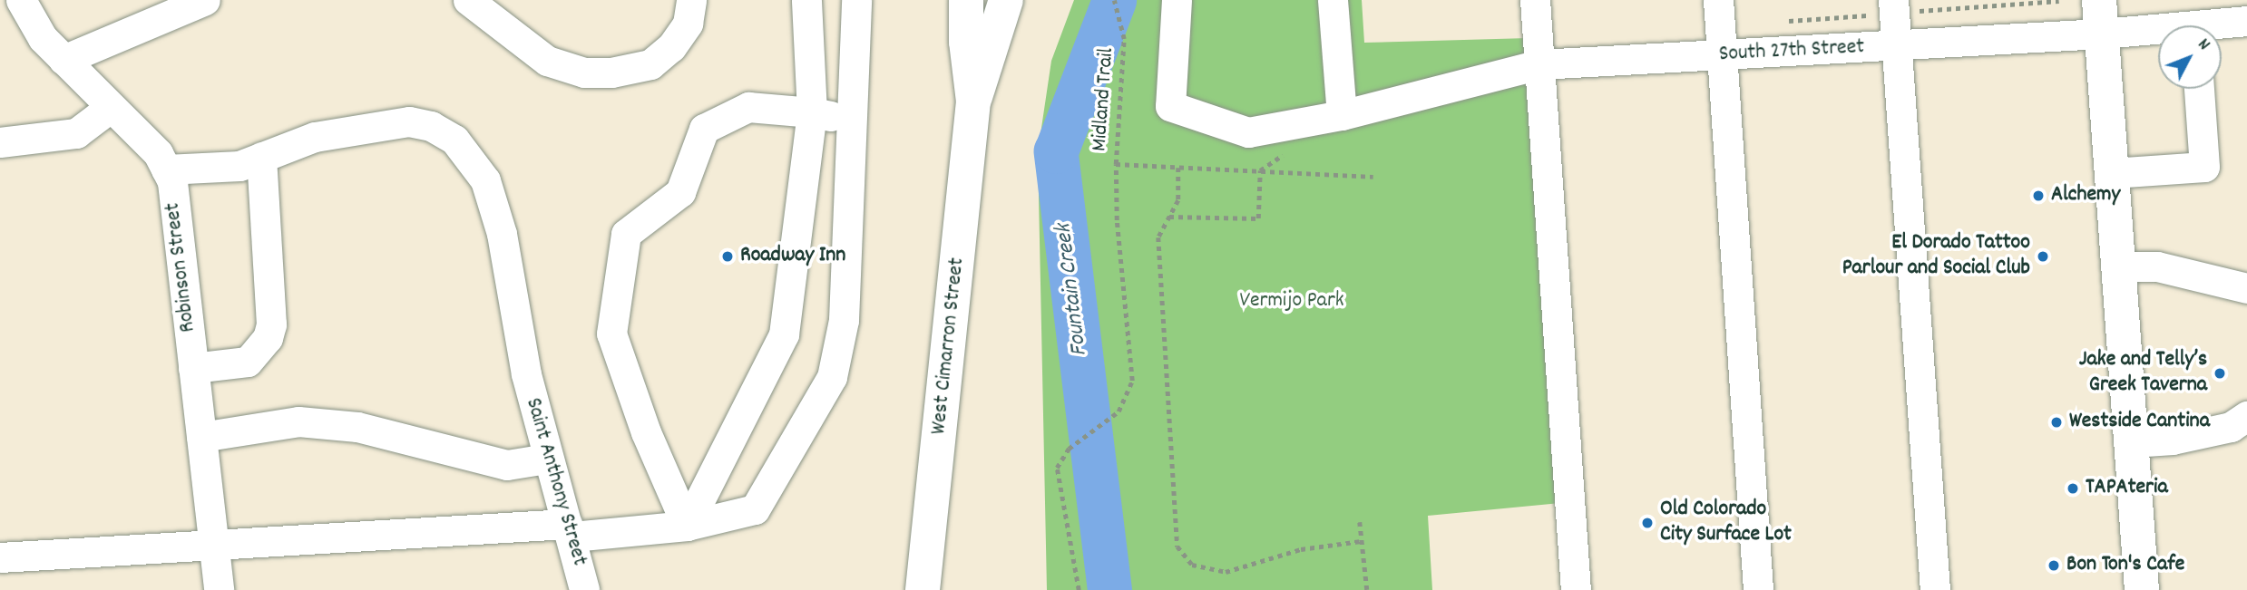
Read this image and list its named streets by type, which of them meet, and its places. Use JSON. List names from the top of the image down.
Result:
{
  "streets": {
    "main road": ["West Cimarron Street"],
    "street": ["South 27th Street", "Robinson Street", "Saint Anthony Street"],
    "path": ["Midland Trail"]
  },
  "crossings": [
    ["Robinson Street", "Saint Anthony Street"]
  ],
  "water": ["Fountain Creek"],
  "parks": ["Vermijo Park"],
  "places": [
    "Alchemy",
    "Roadway Inn",
    "El Dorado Tattoo Parlour and Social Club",
    "Jake and Telly’s Greek Taverna",
    "Westside Cantina",
    "TAPAteria",
    "Old Colorado City Surface Lot",
    "Bon Ton's Cafe"
  ],
  "north": "top right"
}
